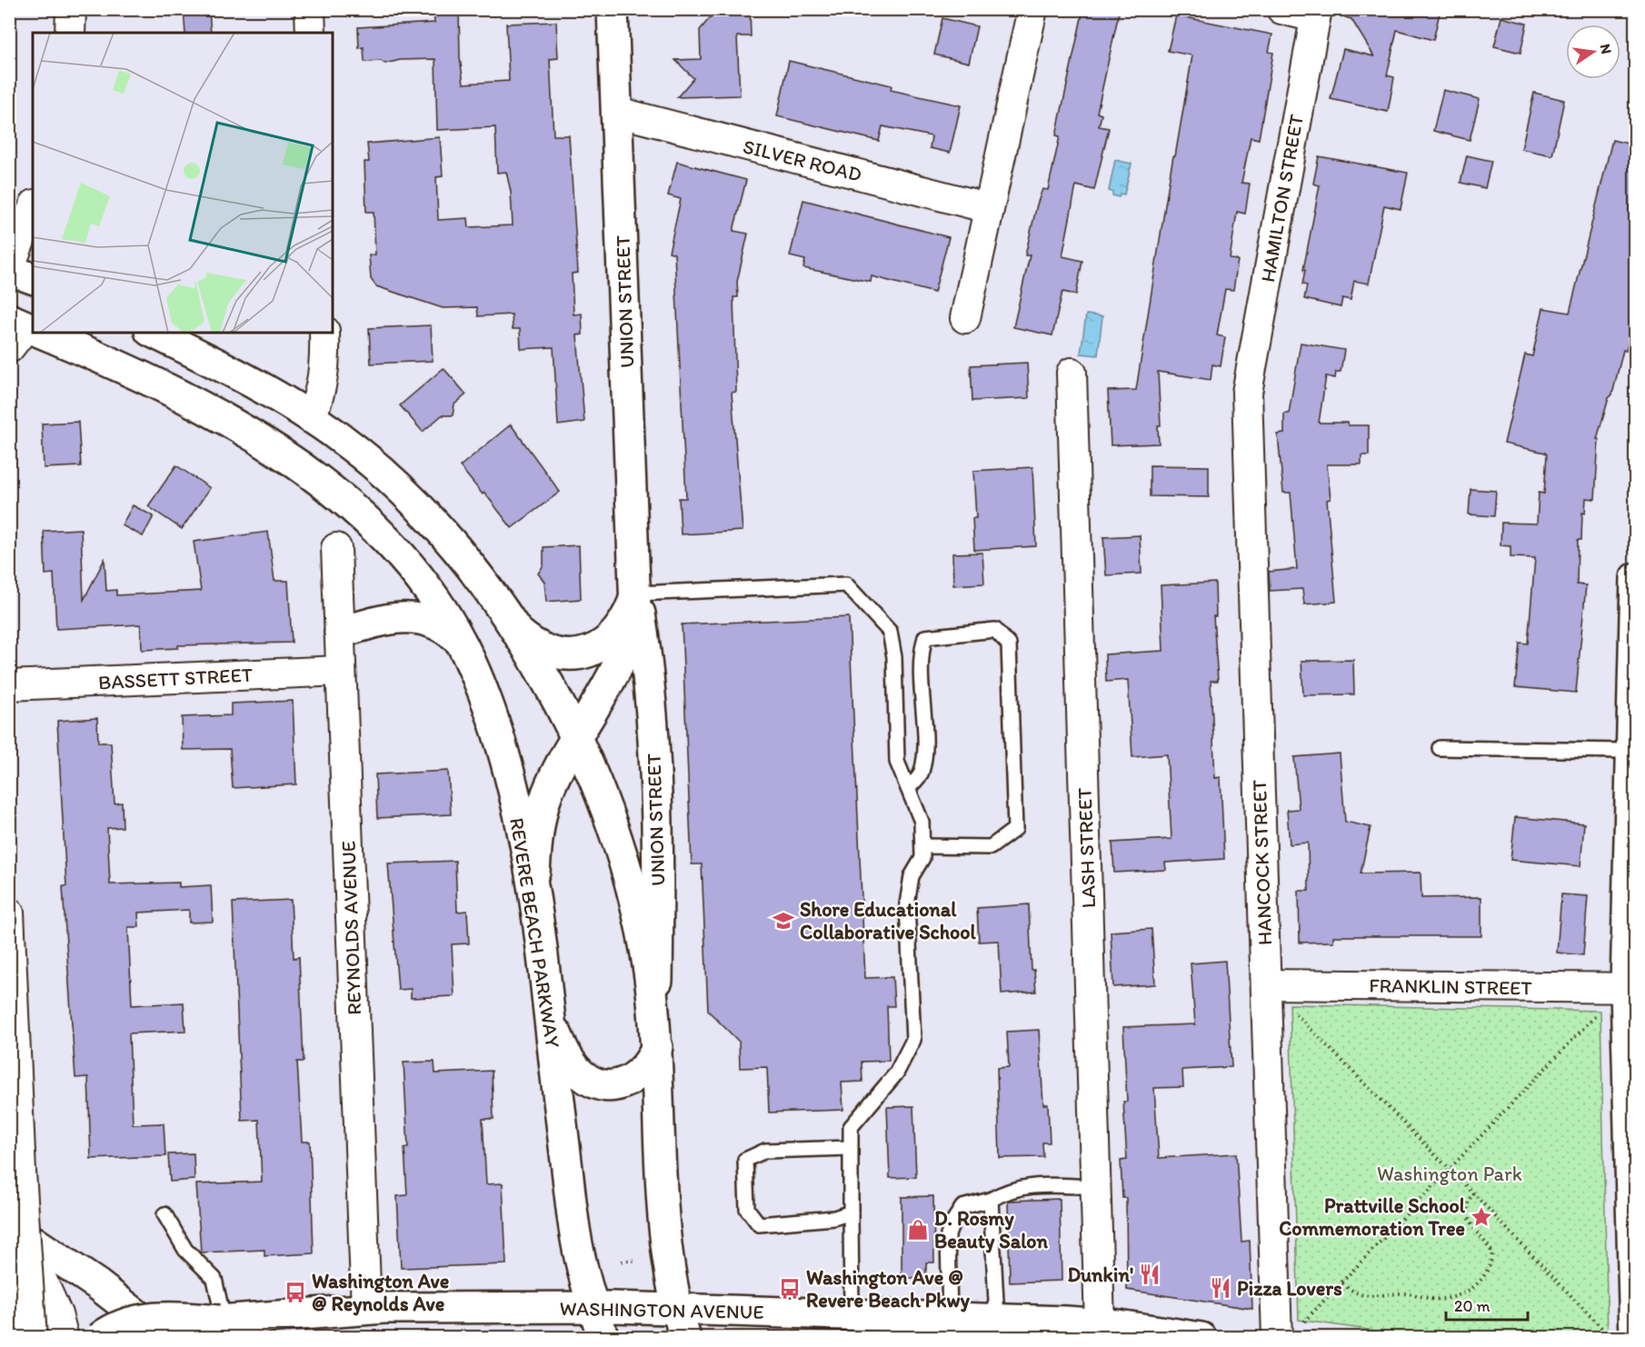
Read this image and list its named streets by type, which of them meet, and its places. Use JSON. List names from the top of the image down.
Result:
{
  "streets": {
    "main road": ["UNION STREET", "REVERE BEACH PARKWAY", "WASHINGTON AVENUE"],
    "street": [
      "SILVER ROAD",
      "HAMILTON STREET",
      "BASSETT STREET",
      "LASH STREET",
      "HANCOCK STREET",
      "REYNOLDS AVENUE",
      "FRANKLIN STREET"
    ]
  },
  "crossings": [
    ["SILVER ROAD", "UNION STREET"],
    ["HAMILTON STREET", "HANCOCK STREET"],
    ["UNION STREET", "REVERE BEACH PARKWAY"],
    ["BASSETT STREET", "REYNOLDS AVENUE"],
    ["LASH STREET", "WASHINGTON AVENUE"],
    ["HANCOCK STREET", "FRANKLIN STREET"],
    ["REYNOLDS AVENUE", "WASHINGTON AVENUE"],
    ["REVERE BEACH PARKWAY", "WASHINGTON AVENUE"]
  ],
  "parks": ["Washington Park"],
  "places": {
    "school or university": ["Shore Educational Collaborative School"],
    "place": ["Prattville School Commemoration Tree"],
    "shop": ["D. Rosmy Beauty Salon"],
    "restaurant": ["Dunkin'", "Pizza Lovers"],
    "bus stop": ["Washington Ave @ Revere Beach Pkwy", "Washington Ave @ Reynolds Ave"]
  },
  "scale_bar": "20 m",
  "north": "right"
}
